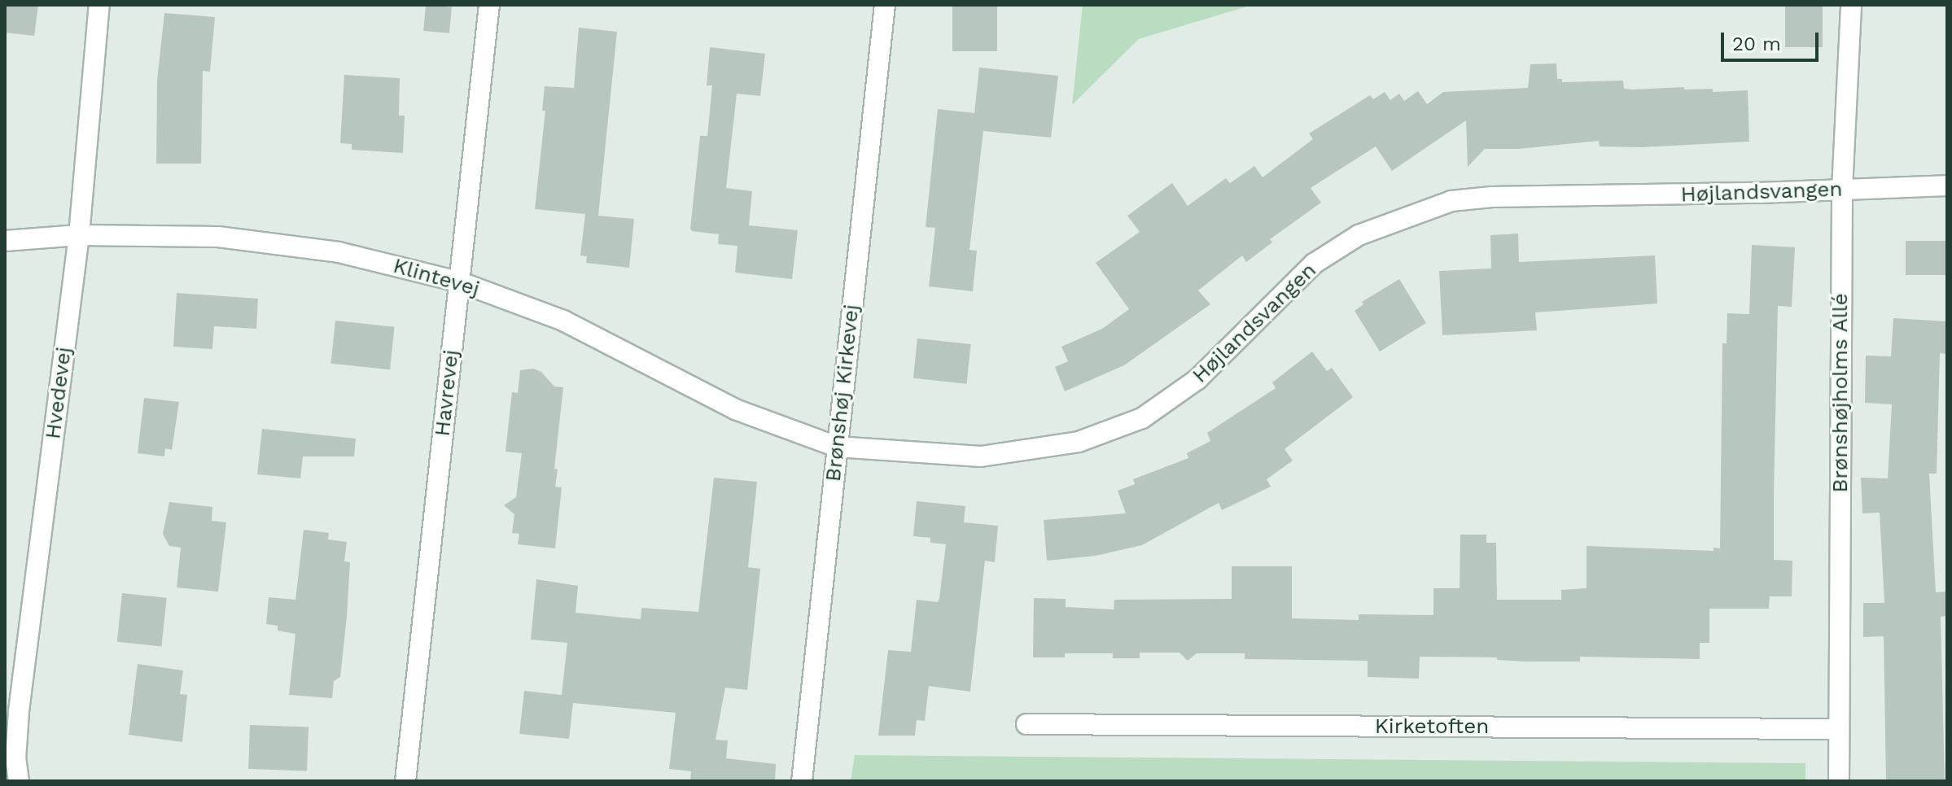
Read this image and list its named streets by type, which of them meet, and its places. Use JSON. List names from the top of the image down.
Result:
{
  "streets": {
    "street": [
      "Højlandsvangen",
      "Klintevej",
      "Hvedevej",
      "Havrevej",
      "Brønshøj Kirkevej",
      "Brønshøjholms Allé",
      "Kirketoften"
    ]
  },
  "crossings": [
    ["Højlandsvangen", "Klintevej"],
    ["Højlandsvangen", "Brønshøj Kirkevej"],
    ["Højlandsvangen", "Brønshøjholms Allé"],
    ["Klintevej", "Hvedevej"],
    ["Klintevej", "Havrevej"],
    ["Klintevej", "Brønshøj Kirkevej"],
    ["Brønshøjholms Allé", "Kirketoften"]
  ],
  "scale_bar": "20 m"
}
